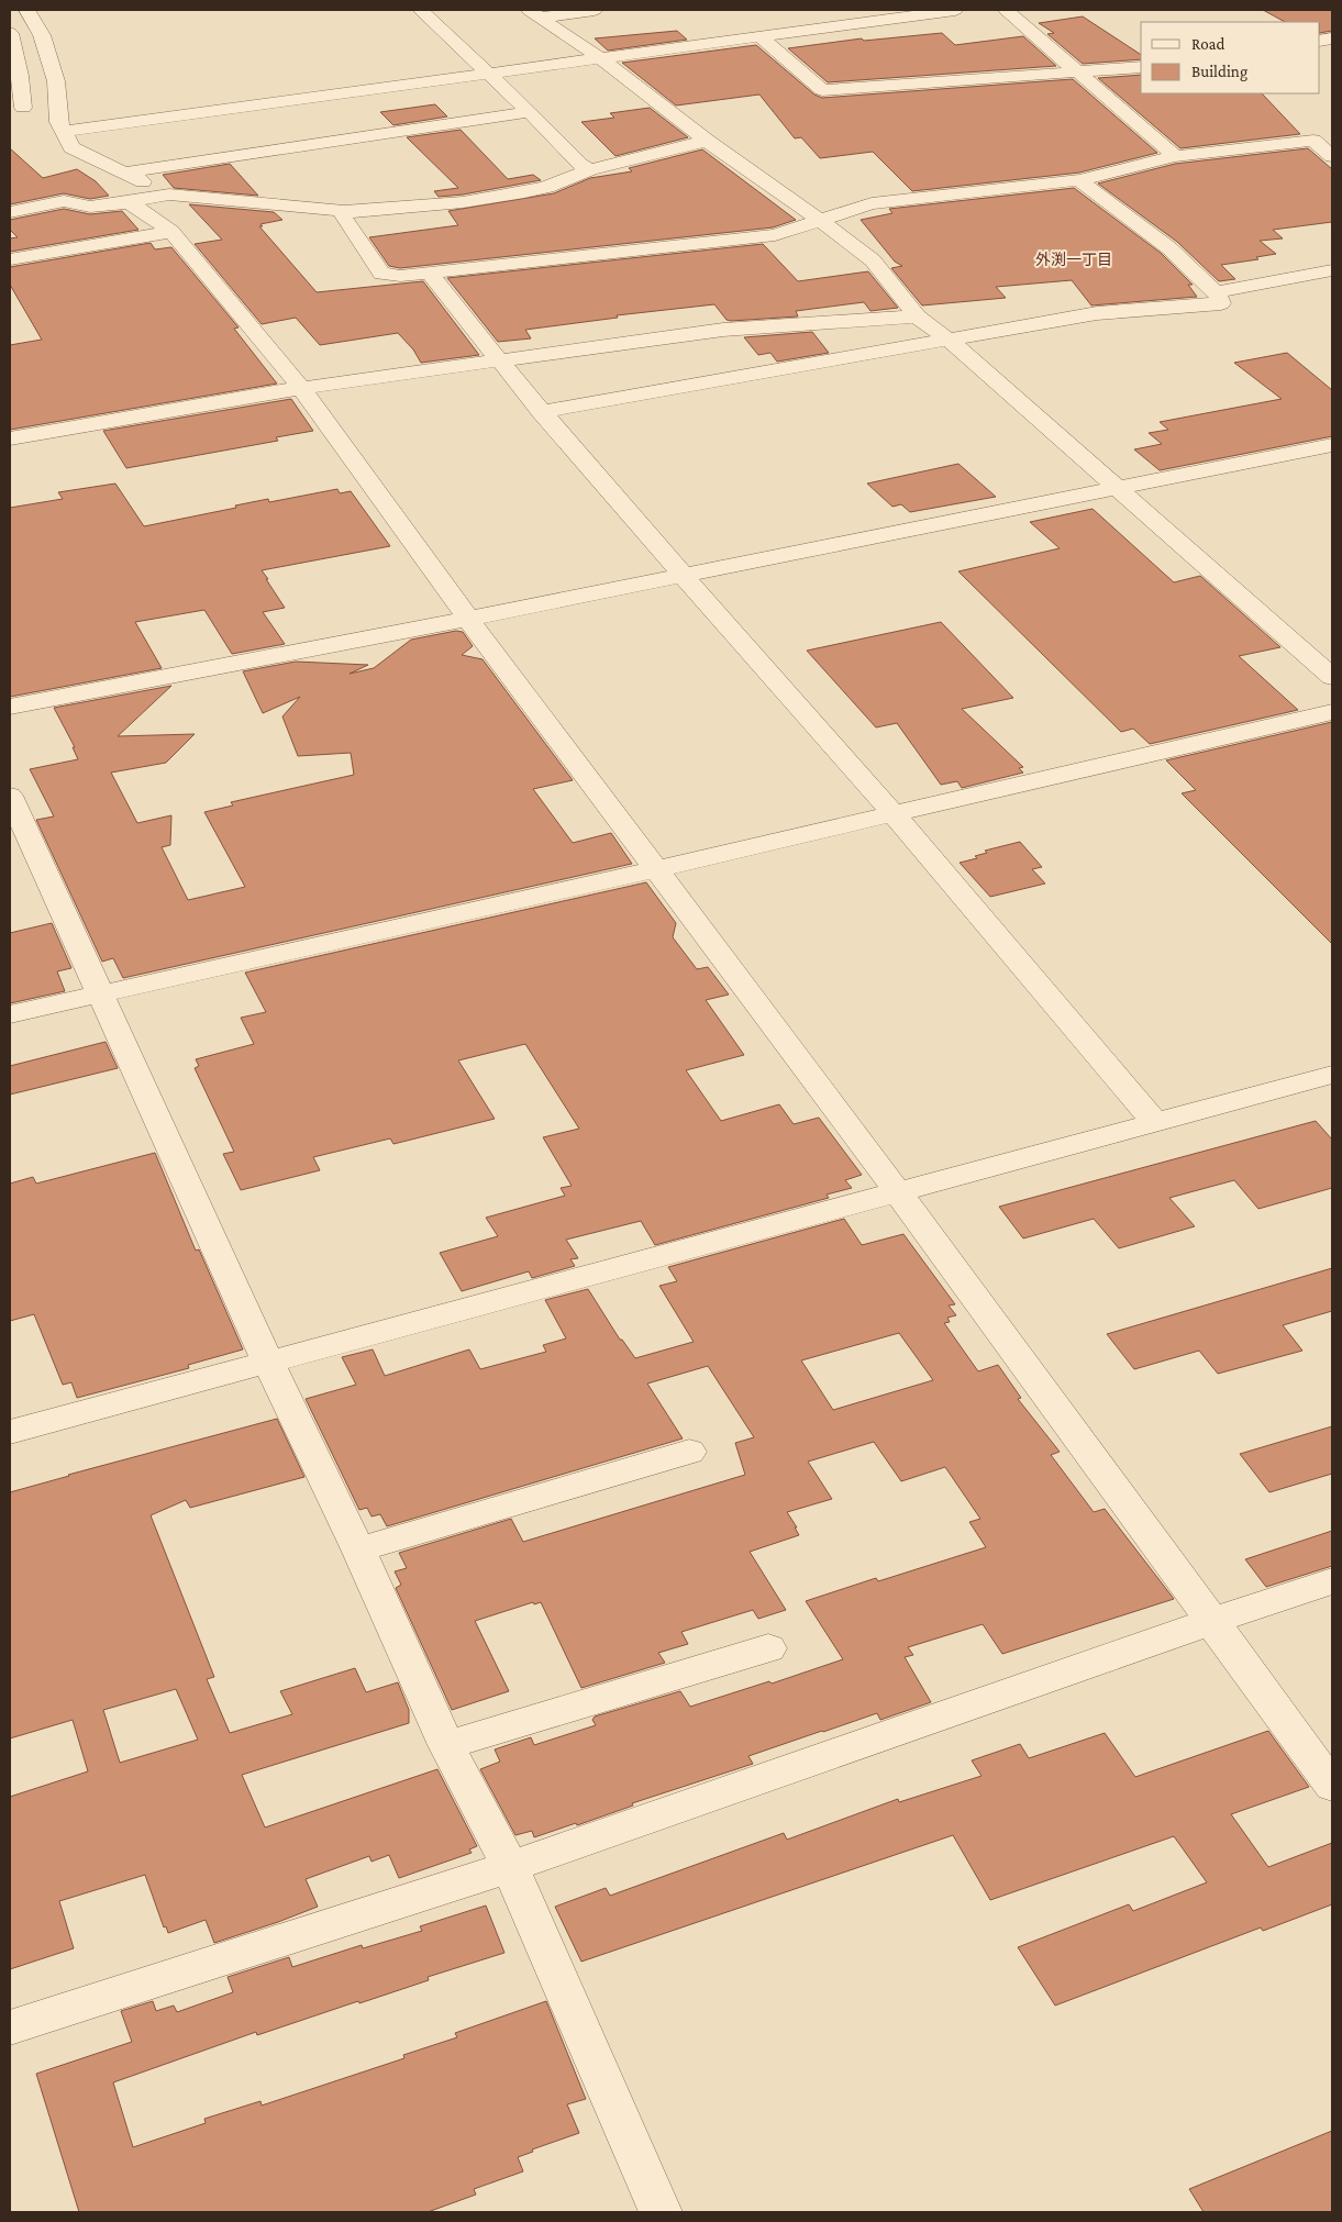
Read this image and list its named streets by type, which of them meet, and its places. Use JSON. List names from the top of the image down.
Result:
{
  "districts": ["外渕一丁目"],
  "legend": ["Road", "Building"]
}
